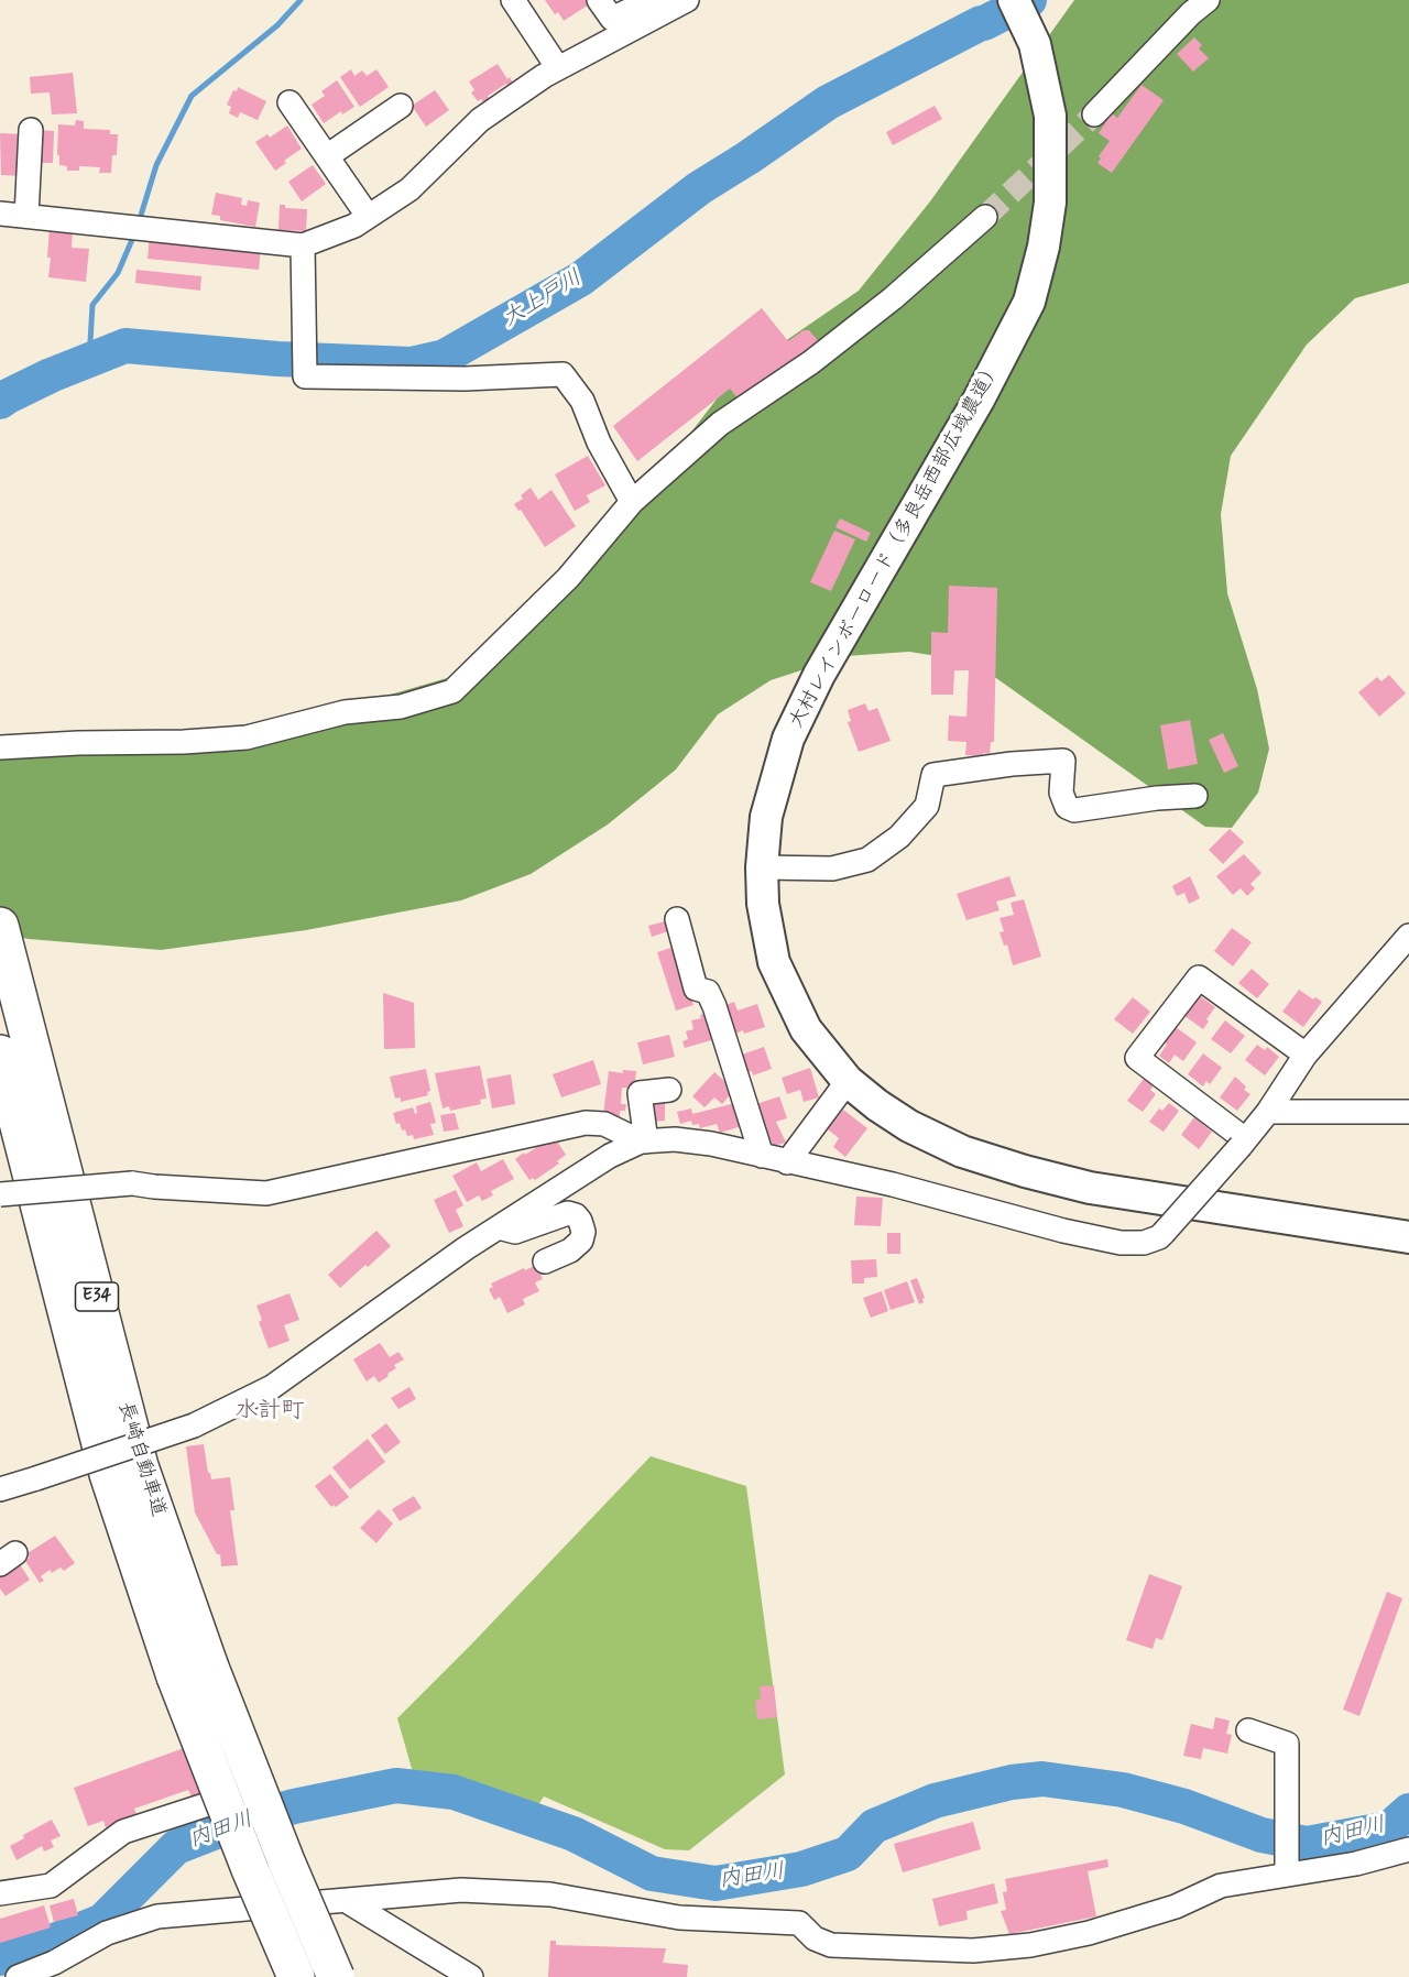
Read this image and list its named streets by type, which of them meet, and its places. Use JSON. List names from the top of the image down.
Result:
{
  "streets": {
    "highway": ["E34", "長崎自動車道"],
    "street": ["大村レインボーロード（多良岳西部広域農道）"]
  },
  "districts": ["水計町"],
  "water": ["大上戸川", "内田川"]
}
